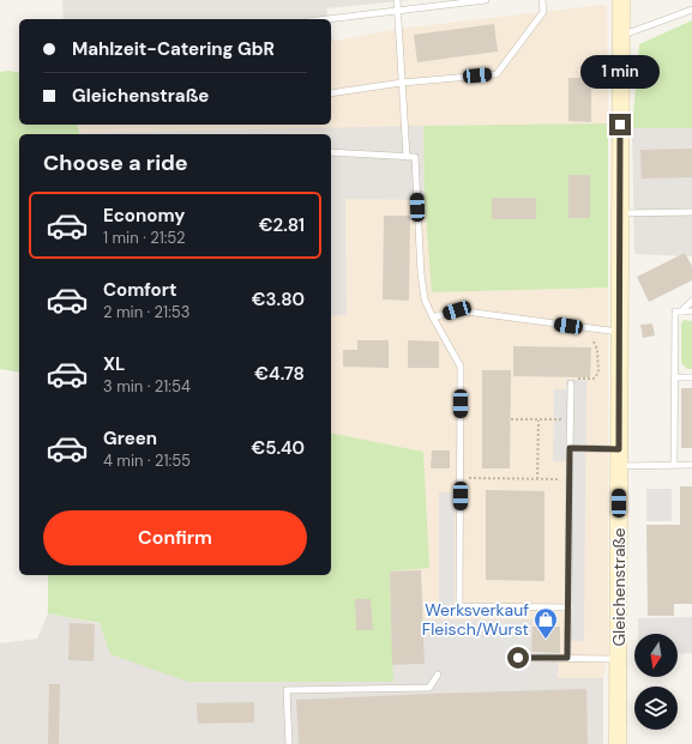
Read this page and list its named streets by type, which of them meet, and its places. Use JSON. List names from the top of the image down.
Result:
{
  "streets": {
    "street": ["Gleichenstraße"]
  },
  "places": {
    "shop": ["Werksverkauf Fleisch/Wurst"]
  },
  "north": "bottom",
  "page": {
    "banner": ["Mahlzeit-Catering GbR", "Gleichenstraße"],
    "bubble": "1 min",
    "heading": "Choose a ride",
    "list": [
      {
        "name": "Economy",
        "note": "1 min · 21:52",
        "value": "€2.81"
      },
      {
        "name": "Comfort",
        "note": "2 min · 21:53",
        "value": "€3.80"
      },
      {
        "name": "XL",
        "note": "3 min · 21:54",
        "value": "€4.78"
      },
      {
        "name": "Green",
        "note": "4 min · 21:55",
        "value": "€5.40"
      }
    ],
    "buttons": "Confirm"
  }
}
